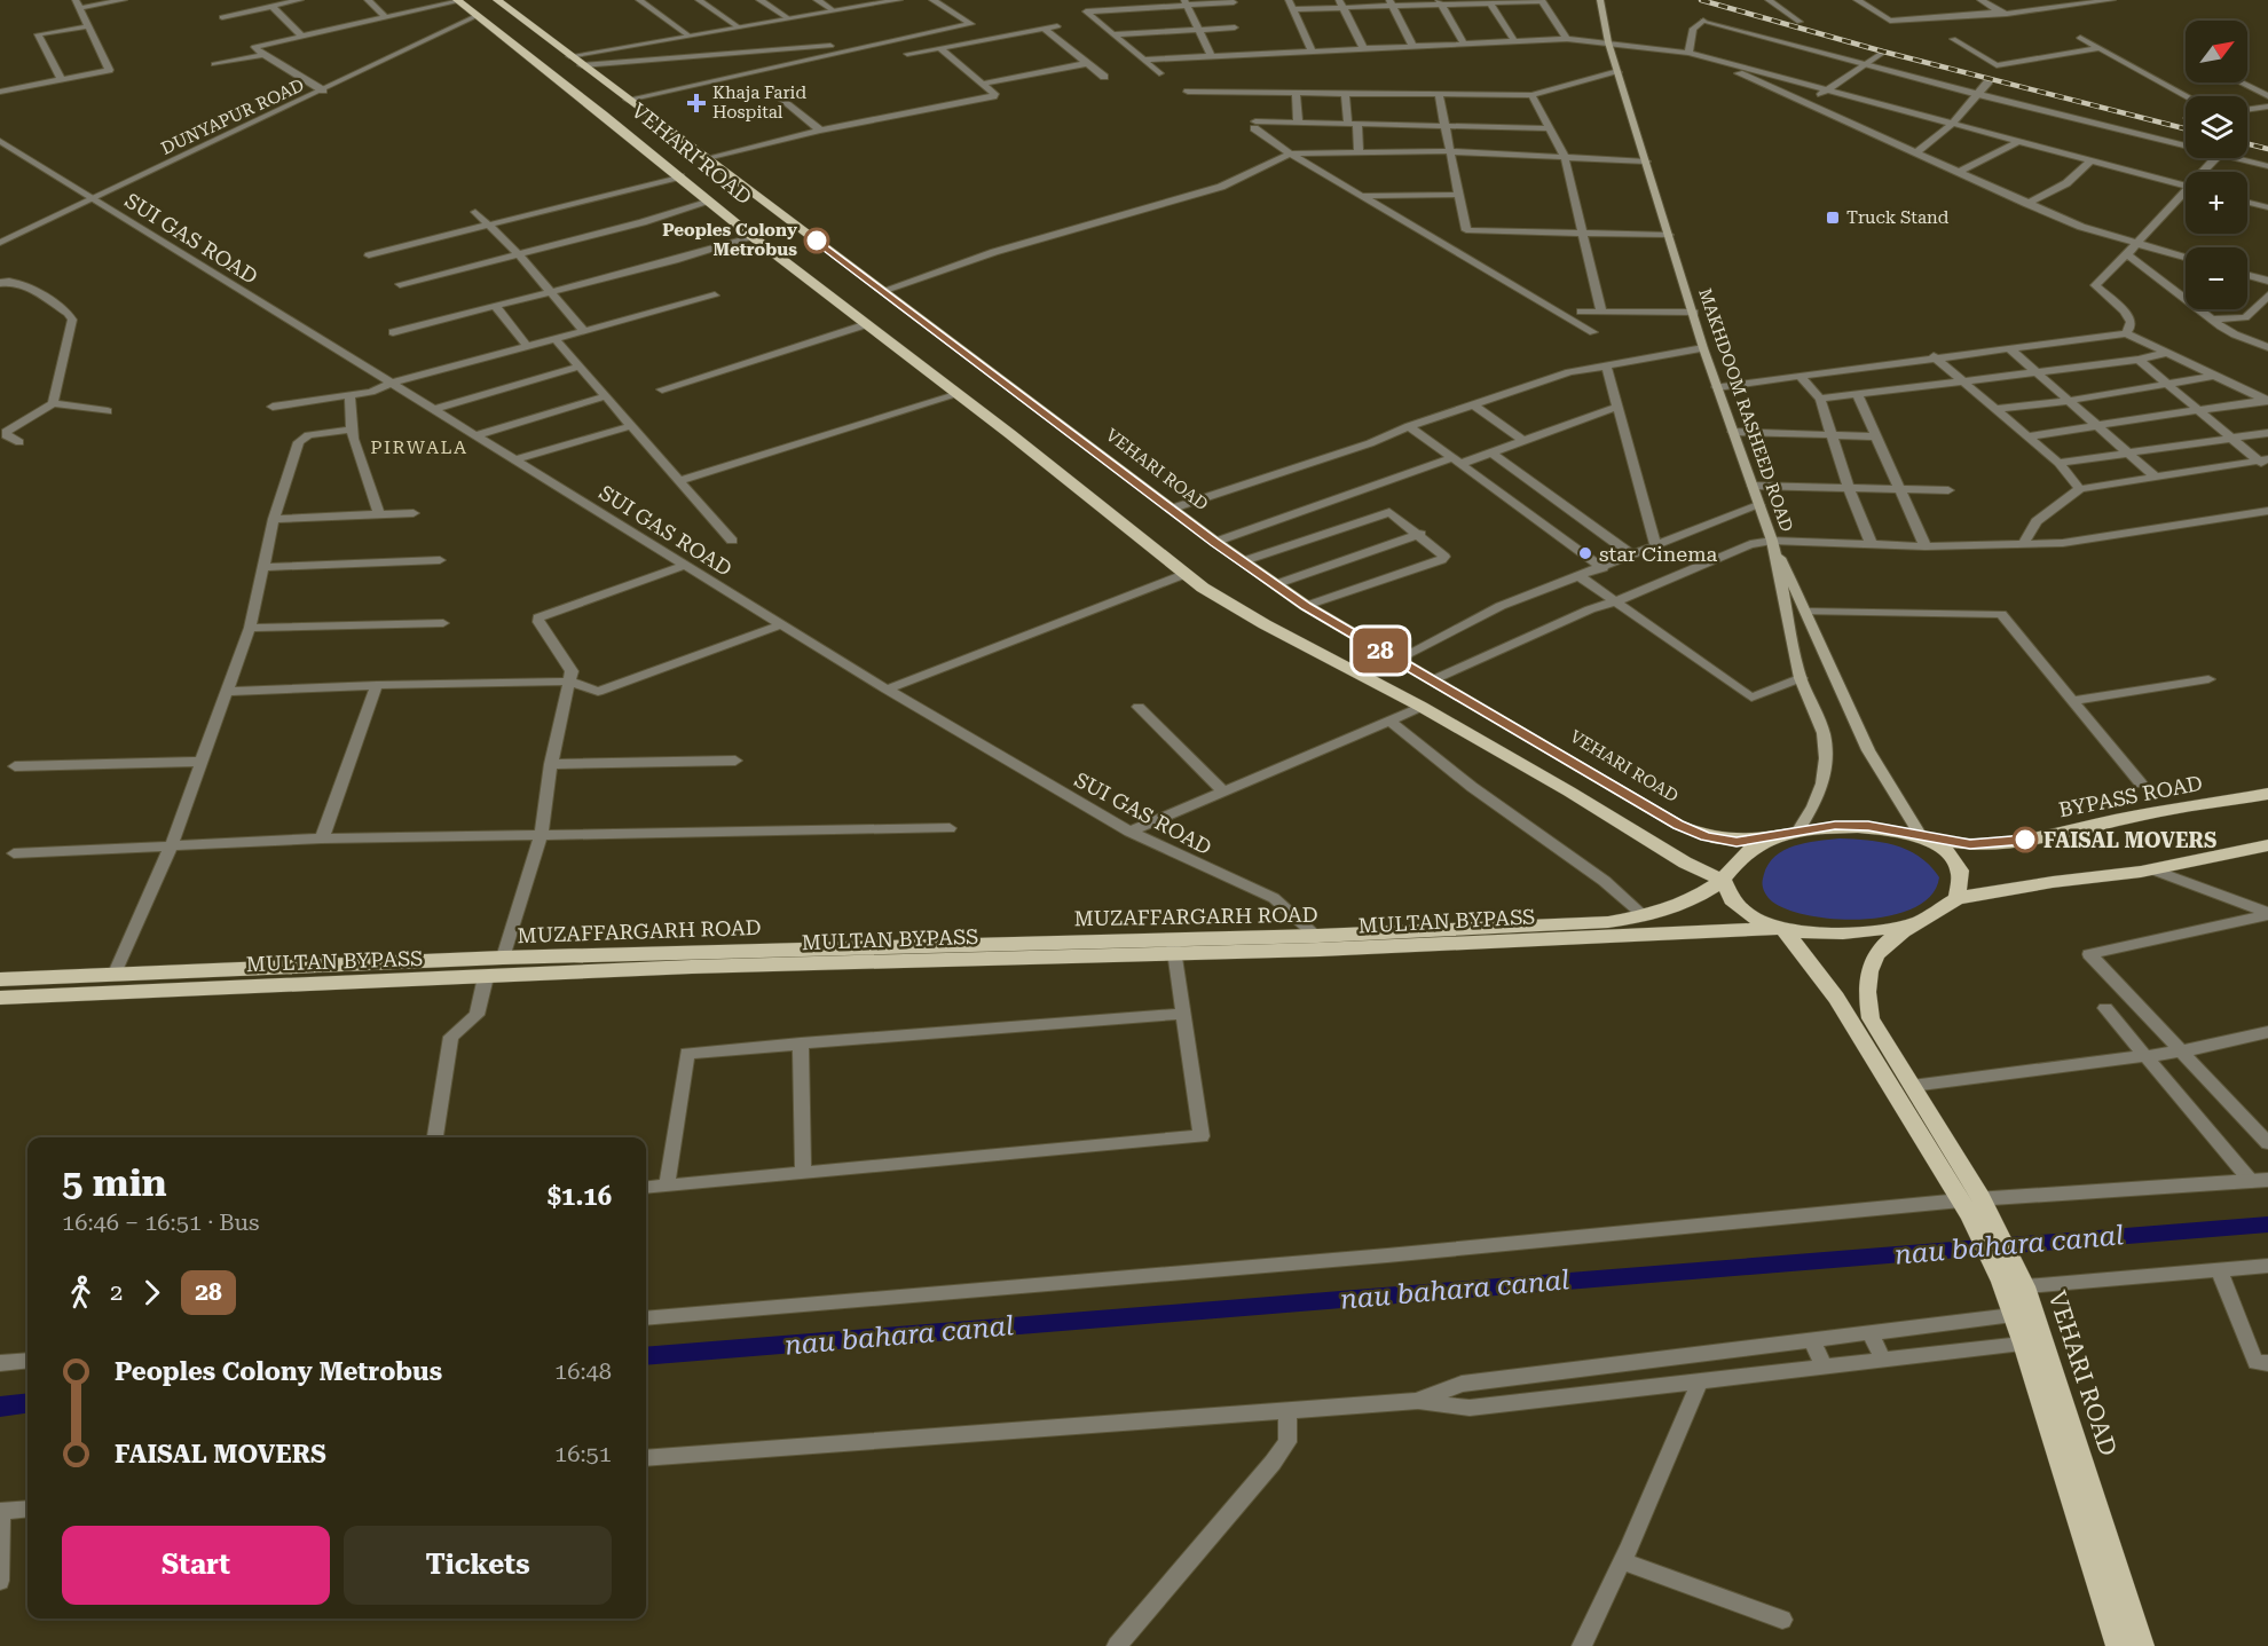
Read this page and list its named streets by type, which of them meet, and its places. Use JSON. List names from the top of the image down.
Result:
{
  "streets": {
    "main road": [
      "VEHARI ROAD",
      "MAKHDOOM RASHEED ROAD",
      "BYPASS ROAD",
      "MUZAFFARGARH ROAD",
      "MULTAN BYPASS"
    ],
    "street": ["DUNYAPUR ROAD", "SUI GAS ROAD"]
  },
  "crossings": [
    ["DUNYAPUR ROAD", "VEHARI ROAD"],
    ["DUNYAPUR ROAD", "SUI GAS ROAD"],
    ["VEHARI ROAD", "BYPASS ROAD"],
    ["VEHARI ROAD", "MUZAFFARGARH ROAD"],
    ["VEHARI ROAD", "MULTAN BYPASS"],
    ["SUI GAS ROAD", "MUZAFFARGARH ROAD"],
    ["MAKHDOOM RASHEED ROAD", "BYPASS ROAD"],
    ["BYPASS ROAD", "MUZAFFARGARH ROAD"],
    ["MUZAFFARGARH ROAD", "MULTAN BYPASS"]
  ],
  "districts": ["PIRWALA"],
  "water": ["nau bahara canal"],
  "places": {
    "health": ["Khaja Farid Hospital"],
    "transit": ["Truck Stand"],
    "other": ["Peoples Colony Metrobus", "star Cinema", "FAISAL MOVERS"]
  },
  "lines": ["bus line 28"],
  "north": "top right",
  "page": {
    "on_map": "28",
    "map_buttons": ["+", "−"],
    "heading": ["5 min", "16:46 – 16:51 · Bus", "$1.16"],
    "legs": ["2", "28"],
    "list": [
      {
        "name": "Peoples Colony Metrobus",
        "value": "16:48"
      },
      {
        "name": "FAISAL MOVERS",
        "value": "16:51"
      }
    ],
    "buttons": ["Start", "Tickets"]
  }
}
